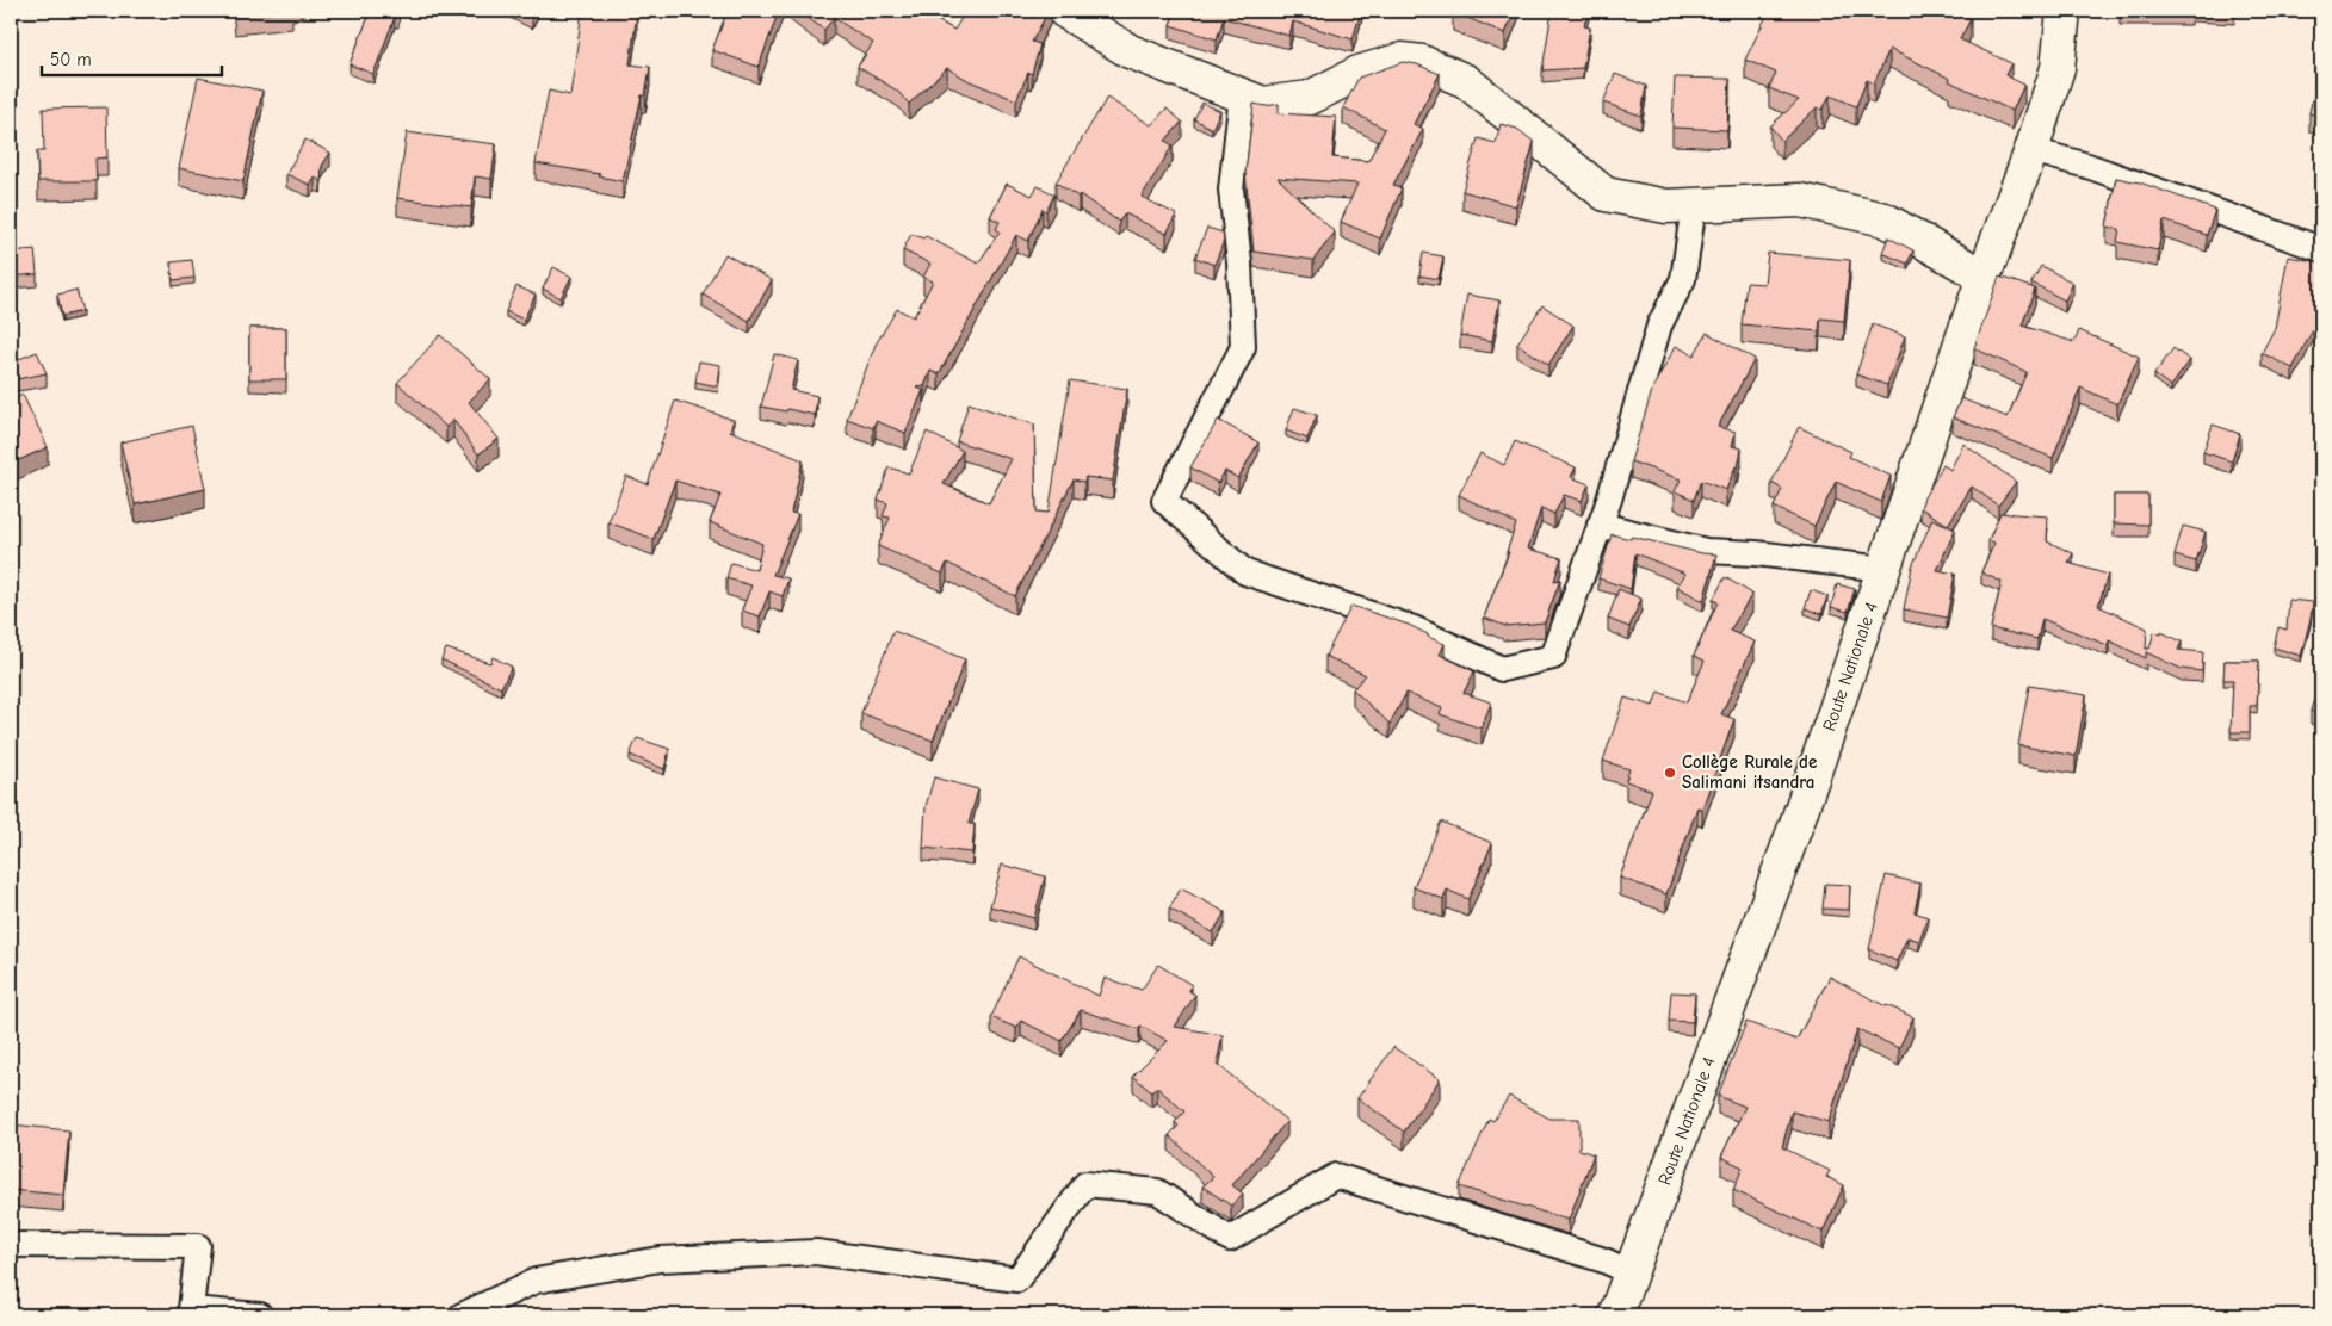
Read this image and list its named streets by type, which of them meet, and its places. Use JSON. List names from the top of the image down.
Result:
{
  "streets": {
    "main road": ["Route Nationale 4"]
  },
  "places": ["Collège Rurale de Salimani itsandra"],
  "scale_bar": "50 m"
}
